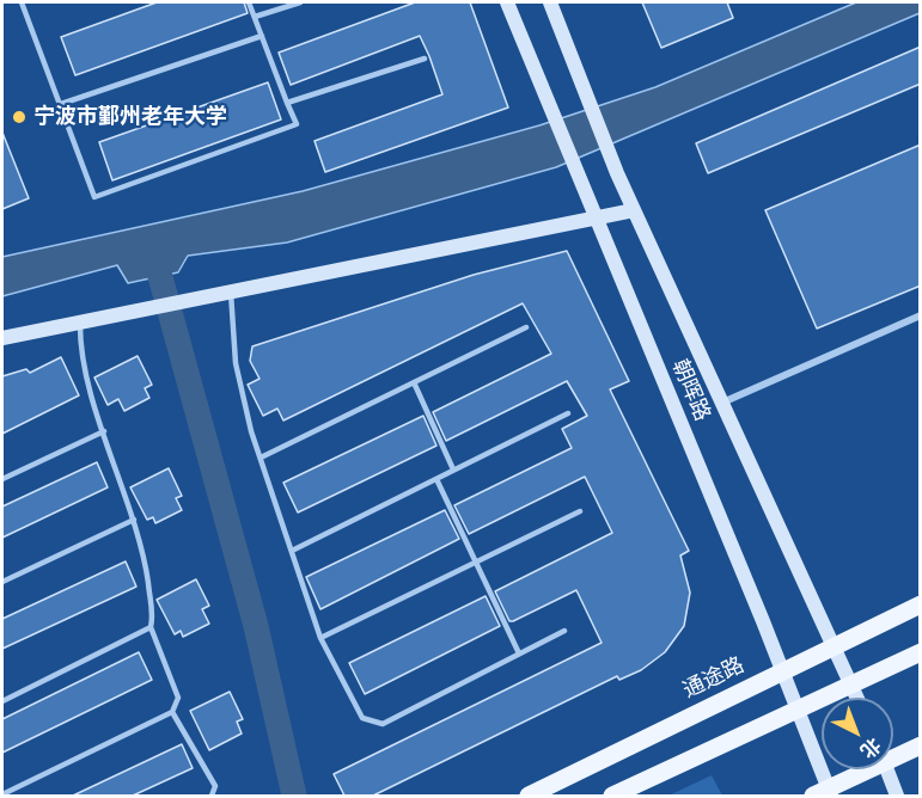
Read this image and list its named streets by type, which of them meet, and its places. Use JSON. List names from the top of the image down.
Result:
{
  "streets": {
    "main road": ["朝晖路", "通途路"]
  },
  "crossings": [
    ["朝晖路", "通途路"]
  ],
  "places": ["宁波市鄞州老年大学"],
  "north": "bottom right"
}
